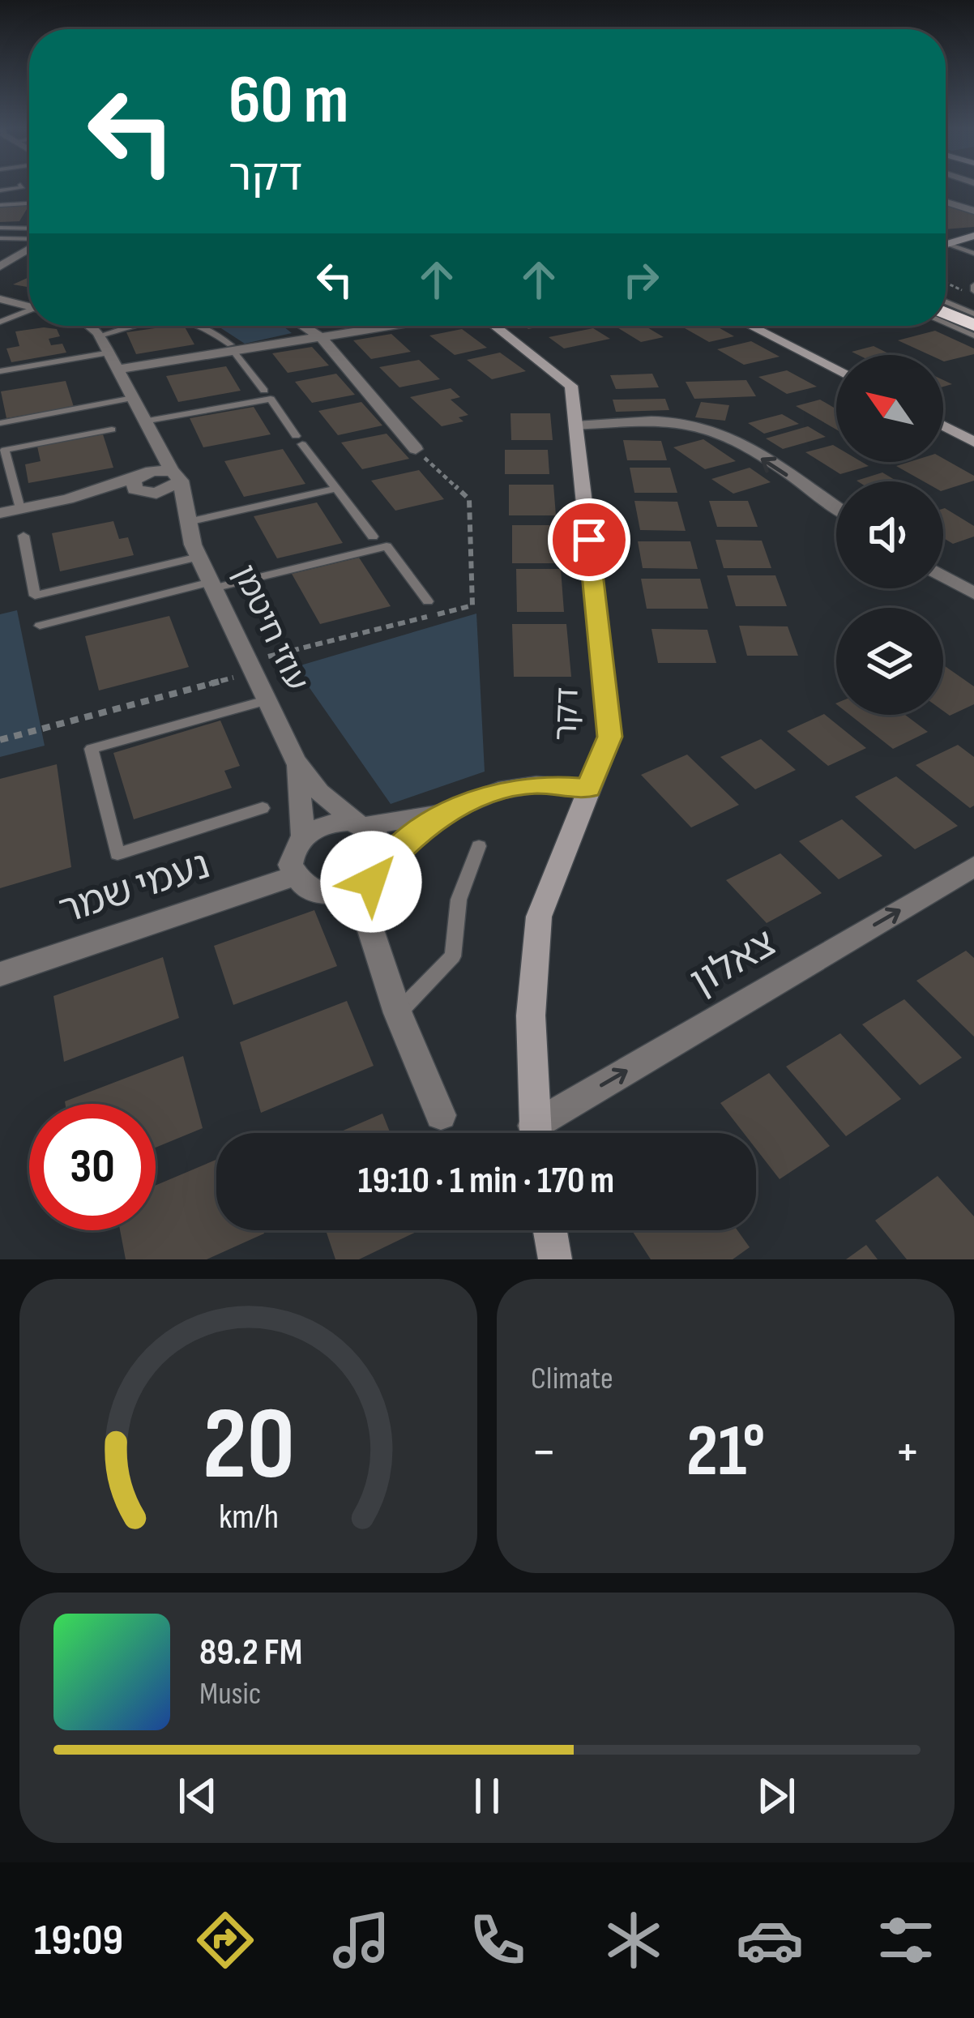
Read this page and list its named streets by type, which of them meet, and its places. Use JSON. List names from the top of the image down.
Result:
{
  "streets": {
    "street": [
      "עוזי חיטמן",
      "דקר",
      "נעמי שמר",
      "צאלון"
    ]
  },
  "crossings": [
    ["עוזי חיטמן", "נעמי שמר"]
  ],
  "one_way": ["צאלון"],
  "north": "top left",
  "page": {
    "turn": ["60 m", "דקר"],
    "limit": "30",
    "trip": "19:10 · 1 min · 170 m",
    "tile": "Climate",
    "heat": ["−", "21°", "+"],
    "song": ["89.2 FM", "Music"],
    "tabs": "19:09",
    "gauge": ["20", "km/h"]
  }
}
